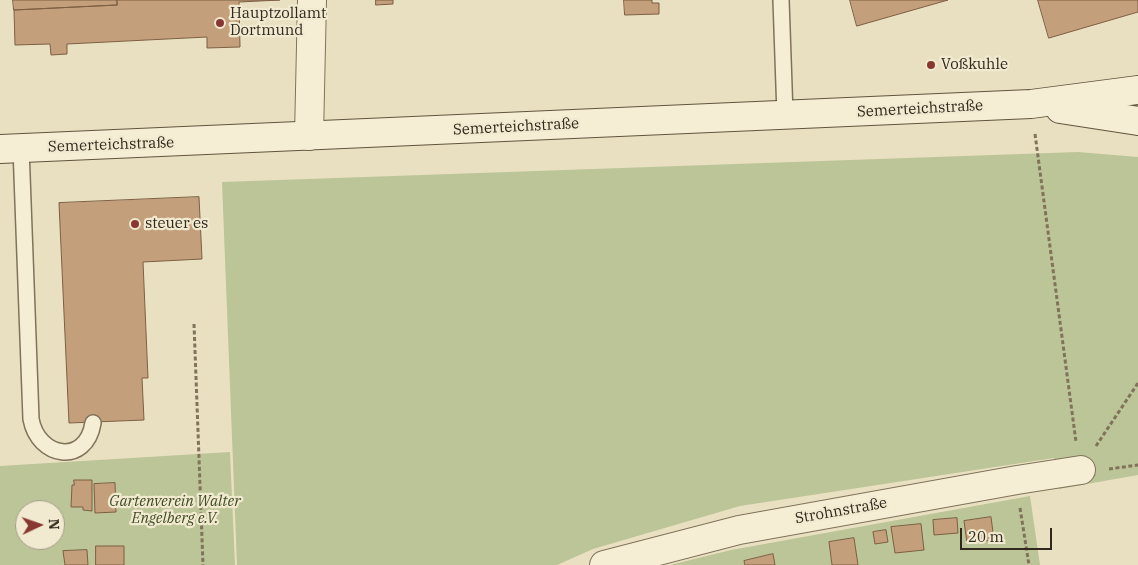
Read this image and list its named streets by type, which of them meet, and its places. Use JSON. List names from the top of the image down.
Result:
{
  "streets": {
    "main road": ["Semerteichstraße", "Strohnstraße"]
  },
  "parks": ["Gartenverein Walter Engelberg e.V."],
  "places": ["Hauptzollamt Dortmund", "Voßkuhle", "steuer es"],
  "scale_bar": "20 m",
  "north": "right"
}
